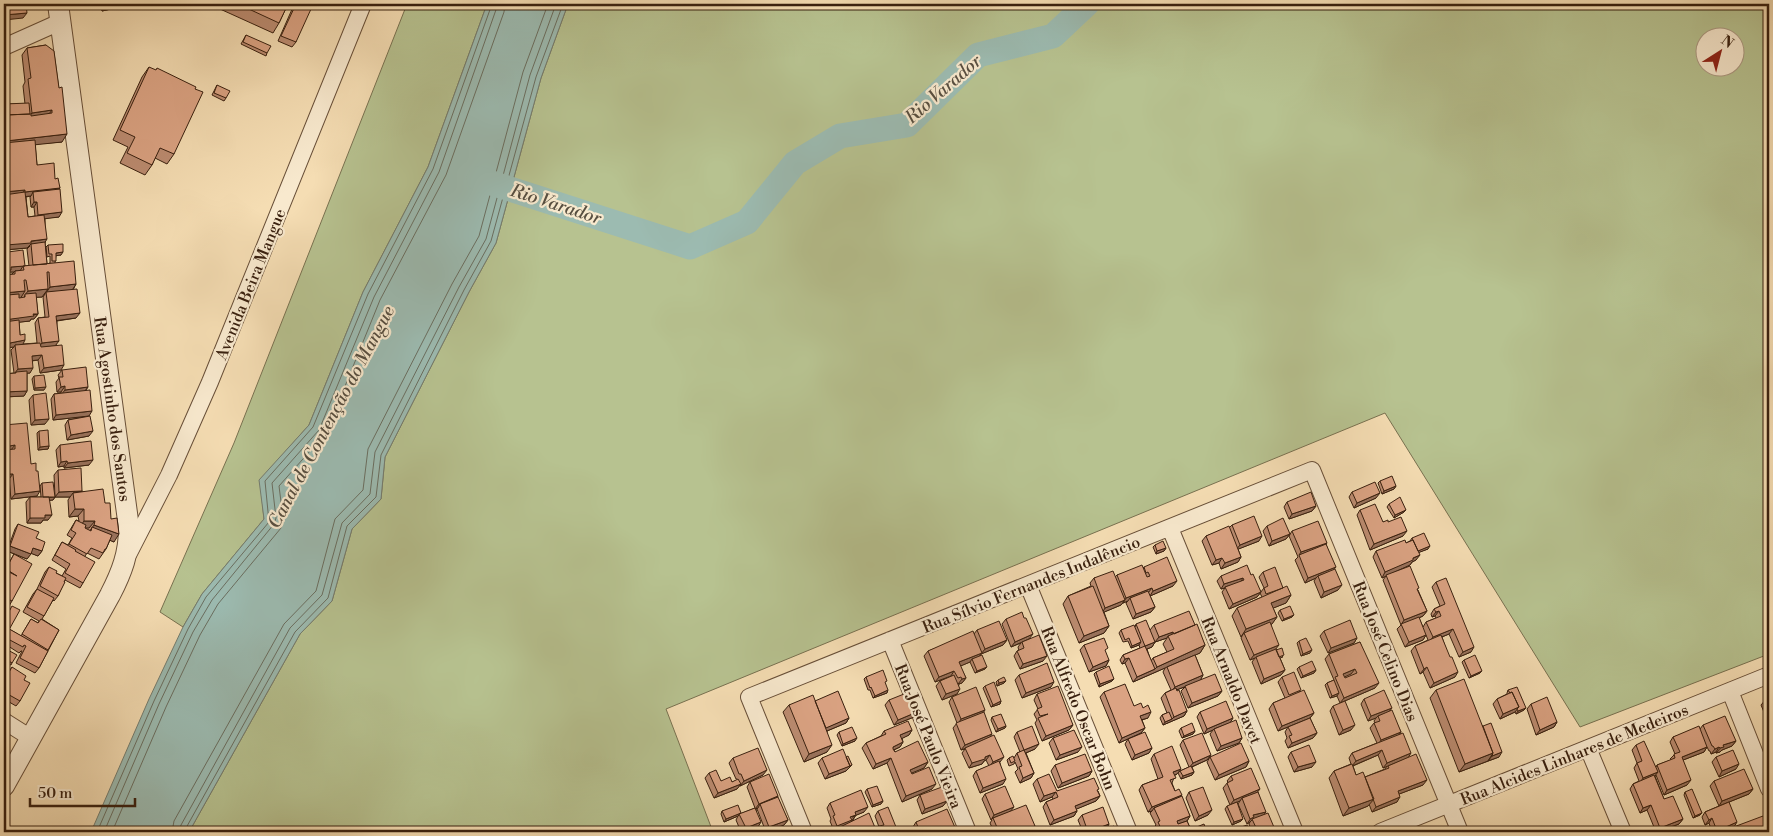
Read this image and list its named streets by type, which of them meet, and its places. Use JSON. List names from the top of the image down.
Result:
{
  "streets": {
    "street": [
      "Avenida Beira Mangue",
      "Rua Agostinho dos Santos",
      "Rua Sílvio Fernandes Indalêncio",
      "Rua José Celino Dias",
      "Rua Arnaldo Davet",
      "Rua Alfredo Oscar Bohn",
      "Rua José Paulo Vieira",
      "Rua Alcides Linhares de Medeiros"
    ]
  },
  "crossings": [
    ["Avenida Beira Mangue", "Rua Agostinho dos Santos"],
    ["Rua Sílvio Fernandes Indalêncio", "Rua José Celino Dias"],
    ["Rua Sílvio Fernandes Indalêncio", "Rua Arnaldo Davet"],
    ["Rua Sílvio Fernandes Indalêncio", "Rua Alfredo Oscar Bohn"],
    ["Rua Sílvio Fernandes Indalêncio", "Rua José Paulo Vieira"],
    ["Rua José Celino Dias", "Rua Alcides Linhares de Medeiros"]
  ],
  "water": ["Rio Varador", "Canal de Contenção do Mangue"],
  "scale_bar": "50 m",
  "north": "top right"
}
